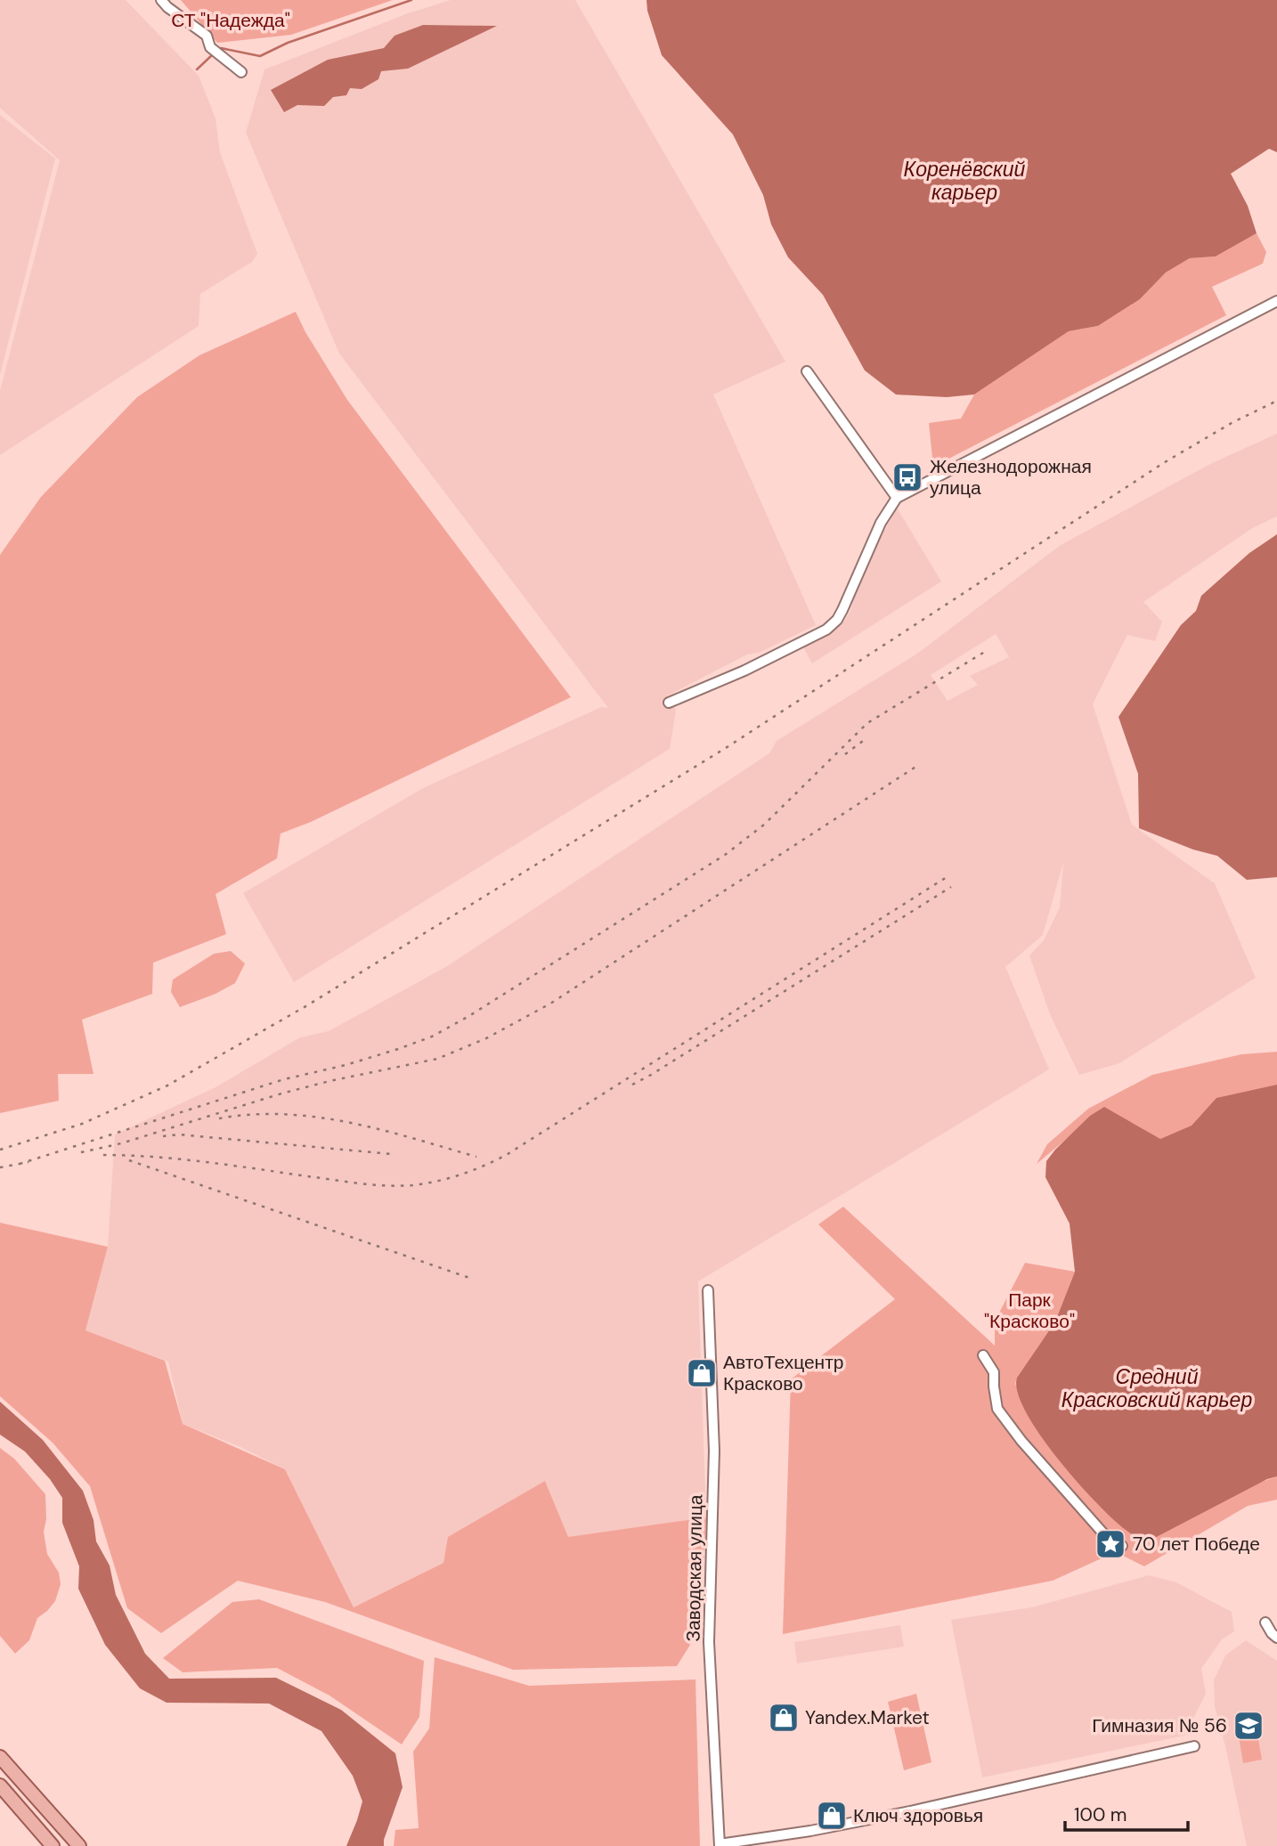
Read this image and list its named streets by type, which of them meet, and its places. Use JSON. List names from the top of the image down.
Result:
{
  "streets": {
    "street": ["Заводская улица"]
  },
  "water": ["Коренёвский карьер", "Средний Красковский карьер"],
  "parks": ["СТ \"Надежда\"", "Парк \"Красково\""],
  "places": {
    "bus stop": ["Железнодорожная улица"],
    "shop": ["АвтоТехцентр Красково", "Yandex.Market", "Ключ здоровья"],
    "place": ["70 лет Победе"],
    "school or university": ["Гимназия № 56"]
  },
  "scale_bar": "100 m"
}
